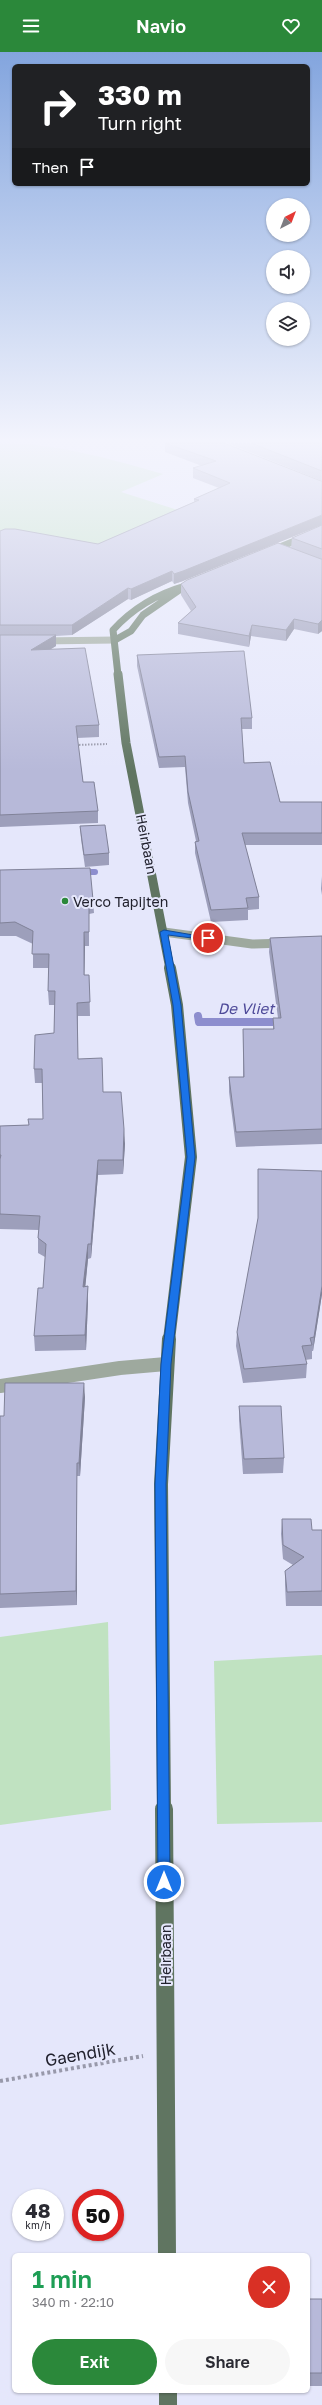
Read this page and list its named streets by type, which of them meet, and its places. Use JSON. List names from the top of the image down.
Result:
{
  "streets": {
    "main road": ["Heirbaan"],
    "path": ["Gaendijk"]
  },
  "crossings": [
    ["Heirbaan", "Gaendijk"]
  ],
  "water": ["De Vliet"],
  "places": ["Verco Tapijten"],
  "north": "top right",
  "page": {
    "header": "Navio",
    "turn": ["330 m", "Turn right"],
    "then": "Then",
    "speed": "48 km/h",
    "limit": "50",
    "heading": ["1 min", "340 m · 22:10"],
    "buttons": ["Exit", "Share"]
  }
}
